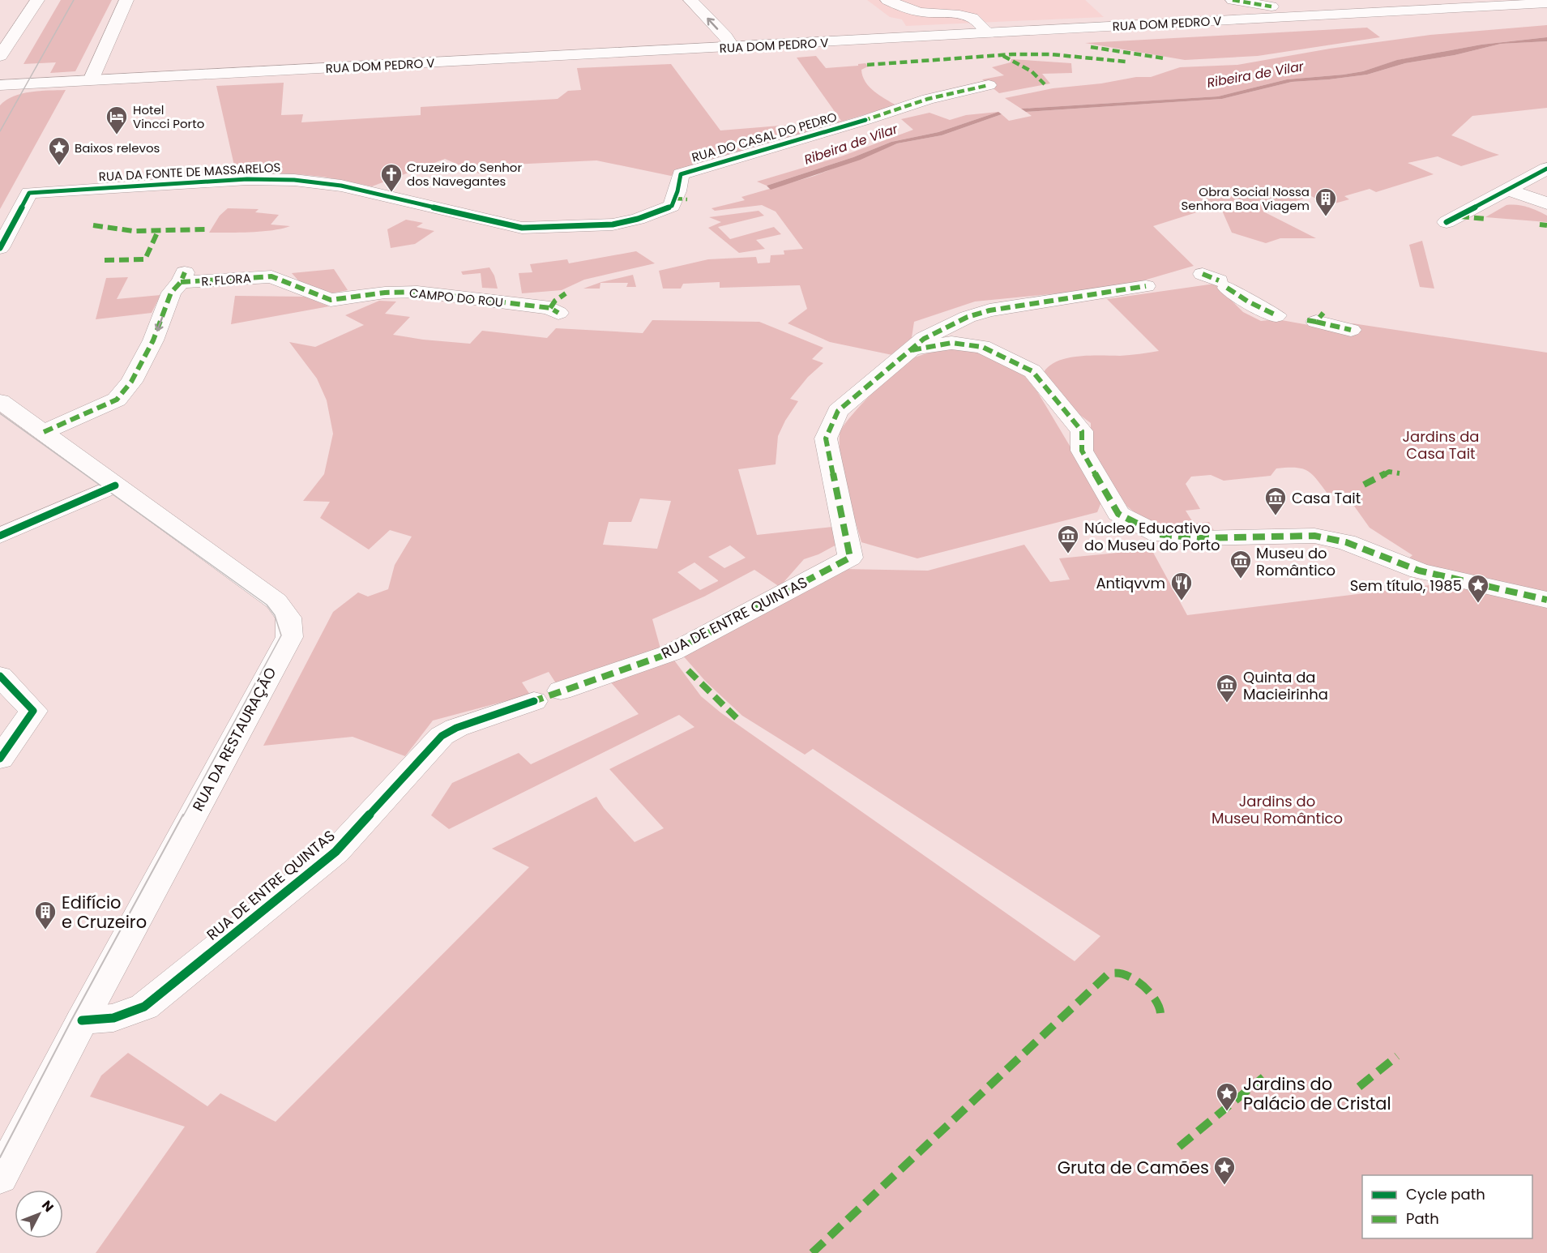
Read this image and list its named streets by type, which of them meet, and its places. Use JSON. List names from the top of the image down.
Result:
{
  "streets": {
    "street": [
      "RUA DOM PEDRO V",
      "RUA DO CASAL DO PEDRO",
      "RUA DA FONTE DE MASSARELOS",
      "R. FLORA",
      "CAMPO DO ROU",
      "RUA DE ENTRE QUINTAS",
      "RUA DA RESTAURAÇÃO"
    ]
  },
  "crossings": [
    ["RUA DO CASAL DO PEDRO", "RUA DA FONTE DE MASSARELOS"],
    ["R. FLORA", "CAMPO DO ROU"],
    ["R. FLORA", "RUA DA RESTAURAÇÃO"],
    ["RUA DE ENTRE QUINTAS", "RUA DA RESTAURAÇÃO"]
  ],
  "one_way": ["R. FLORA"],
  "water": ["Ribeira de Vilar"],
  "parks": ["Jardins da Casa Tait", "Jardins do Museu Romântico"],
  "places": {
    "hotel": ["Hotel Vincci Porto"],
    "place": [
      "Baixos relevos",
      "Sem título, 1985",
      "Jardins do Palácio de Cristal",
      "Gruta de Camões"
    ],
    "church": ["Cruzeiro do Senhor dos Navegantes"],
    "building": ["Obra Social Nossa Senhora Boa Viagem", "Edifício e Cruzeiro"],
    "museum": [
      "Casa Tait",
      "Núcleo Educativo do Museu do Porto",
      "Museu do Romântico",
      "Quinta da Macieirinha"
    ],
    "restaurant": ["Antiqvvm"]
  },
  "legend": ["Cycle path", "Path"],
  "north": "top right"
}
